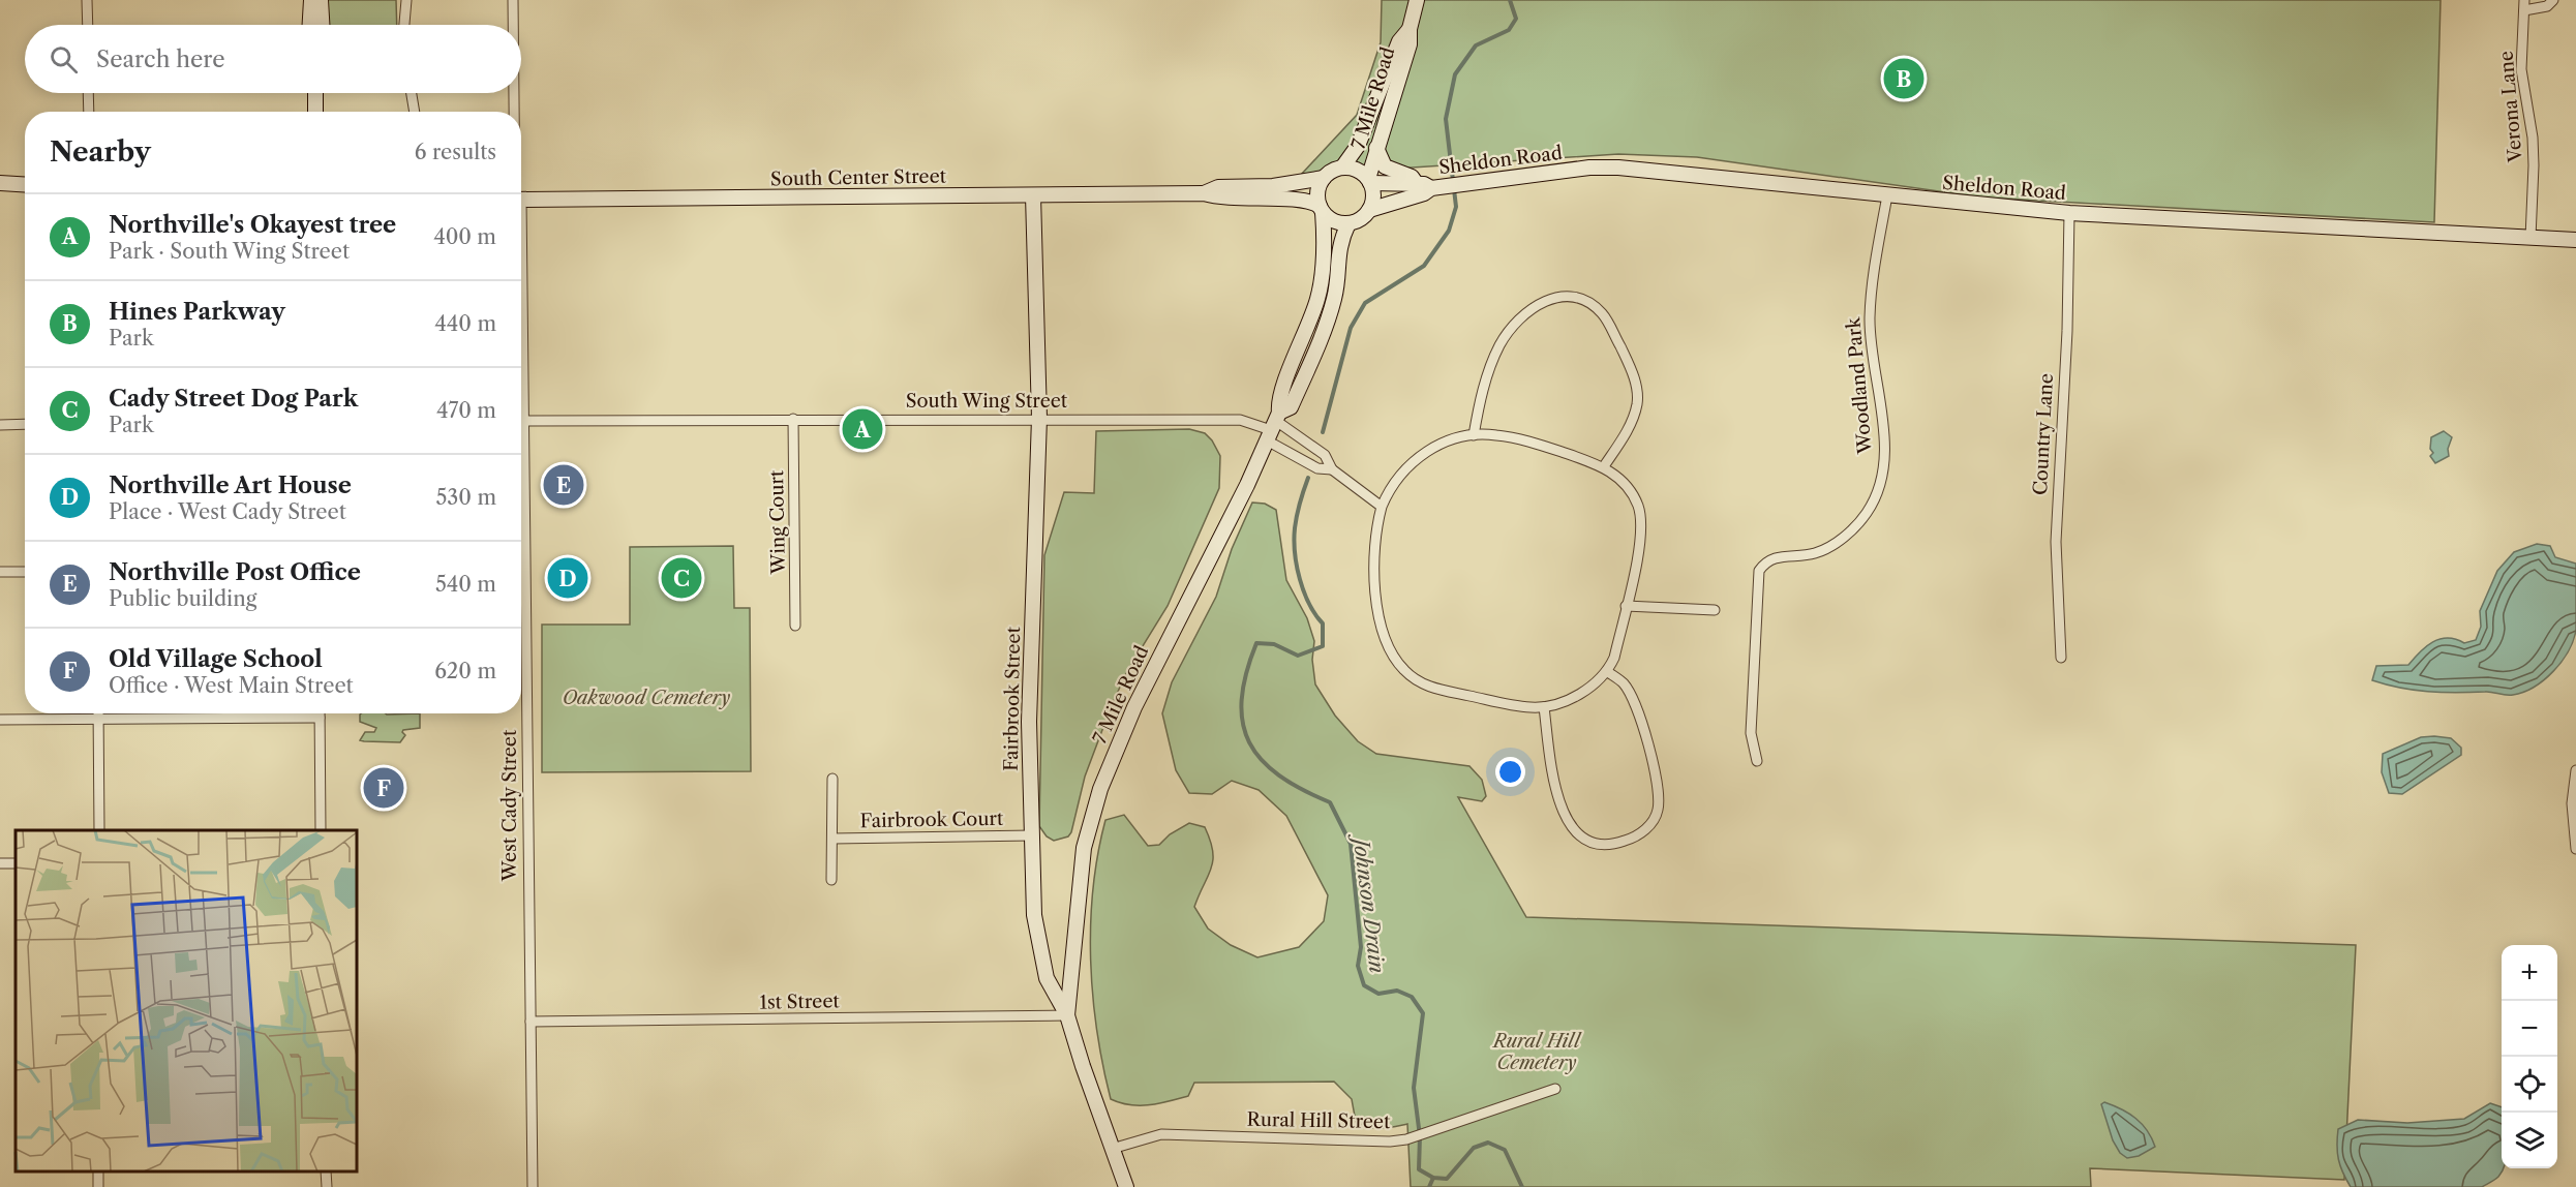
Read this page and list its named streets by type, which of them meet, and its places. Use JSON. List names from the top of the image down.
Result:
{
  "streets": {
    "street": [
      "7 Mile Road",
      "Verona Lane",
      "Sheldon Road",
      "South Center Street",
      "Woodland Park",
      "South Wing Street",
      "Country Lane",
      "Wing Court",
      "Fairbrook Street",
      "West Cady Street",
      "Fairbrook Court",
      "1st Street",
      "Rural Hill Street"
    ]
  },
  "crossings": [
    ["7 Mile Road", "Sheldon Road"],
    ["7 Mile Road", "South Center Street"],
    ["7 Mile Road", "South Wing Street"],
    ["7 Mile Road", "Fairbrook Street"],
    ["7 Mile Road", "1st Street"],
    ["Verona Lane", "Sheldon Road"],
    ["Sheldon Road", "South Center Street"],
    ["Sheldon Road", "Woodland Park"],
    ["Sheldon Road", "Country Lane"],
    ["South Center Street", "Fairbrook Street"],
    ["South Wing Street", "Wing Court"],
    ["South Wing Street", "Fairbrook Street"],
    ["Fairbrook Street", "Fairbrook Court"],
    ["Fairbrook Street", "1st Street"],
    ["Fairbrook Street", "Rural Hill Street"],
    ["West Cady Street", "1st Street"]
  ],
  "water": ["Johnson Drain"],
  "parks": ["Oakwood Cemetery", "Rural Hill Cemetery"],
  "page": {
    "search": "Search here",
    "pins": [
      "B",
      "A",
      "E",
      "C",
      "D",
      "F"
    ],
    "heading": ["Nearby", "6 results"],
    "list": [
      {
        "mark": "A",
        "name": "Northville's Okayest tree",
        "note": "Park · South Wing Street",
        "value": "400 m"
      },
      {
        "mark": "B",
        "name": "Hines Parkway",
        "note": "Park",
        "value": "440 m"
      },
      {
        "mark": "C",
        "name": "Cady Street Dog Park",
        "note": "Park",
        "value": "470 m"
      },
      {
        "mark": "D",
        "name": "Northville Art House",
        "note": "Place · West Cady Street",
        "value": "530 m"
      },
      {
        "mark": "E",
        "name": "Northville Post Office",
        "note": "Public building",
        "value": "540 m"
      },
      {
        "mark": "F",
        "name": "Old Village School",
        "note": "Office · West Main Street",
        "value": "620 m"
      }
    ],
    "map_buttons": ["+", "−"]
  }
}
